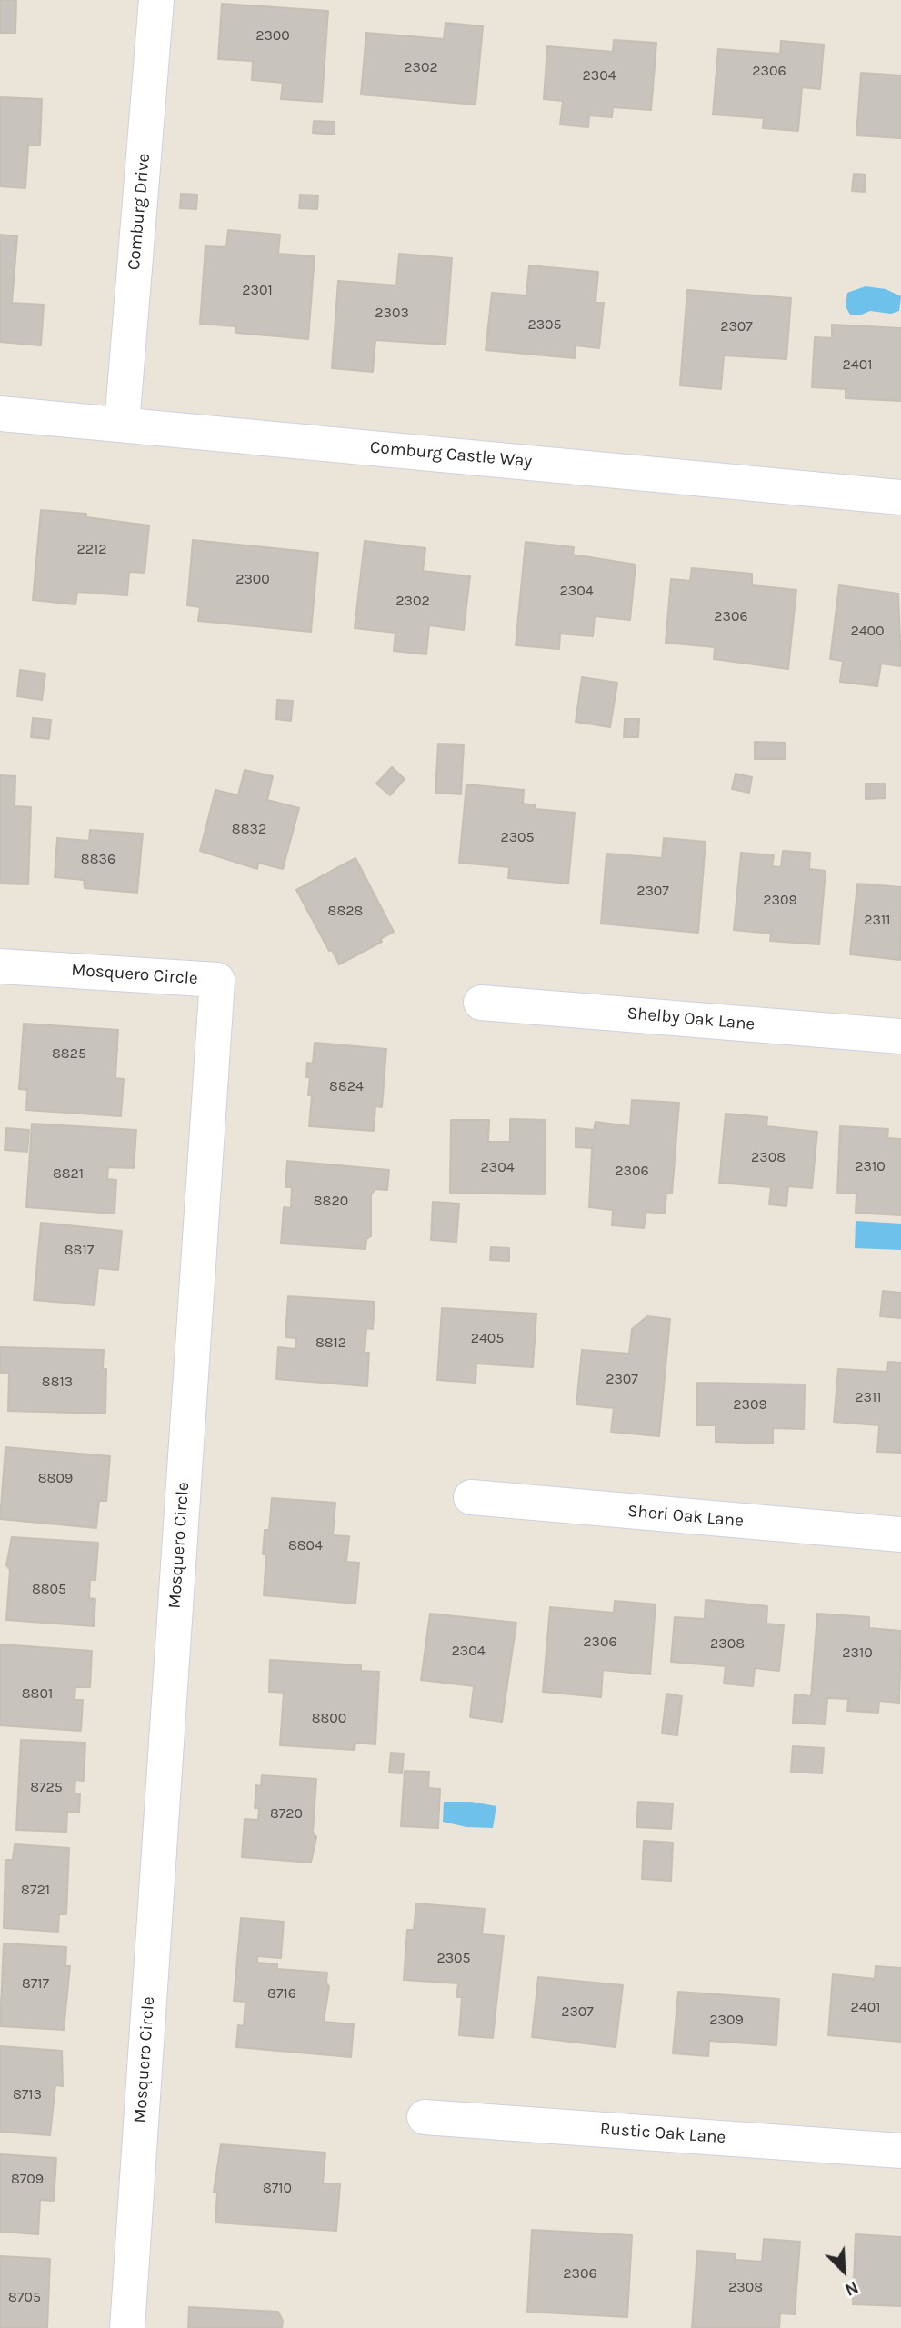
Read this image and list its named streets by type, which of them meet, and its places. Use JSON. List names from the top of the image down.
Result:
{
  "streets": {
    "street": [
      "Comburg Drive",
      "Comburg Castle Way",
      "Mosquero Circle",
      "Shelby Oak Lane",
      "Sheri Oak Lane",
      "Rustic Oak Lane"
    ]
  },
  "crossings": [
    ["Comburg Drive", "Comburg Castle Way"]
  ],
  "house_numbers": [
    "2300",
    "2302",
    "2306",
    "2304",
    "2301",
    "2303",
    "2305",
    "2307",
    "2401",
    "2212",
    "2300",
    "2304",
    "2302",
    "2306",
    "2400",
    "8832",
    "2305",
    "8836",
    "2307",
    "2309",
    "8828",
    "2311",
    "8825",
    "8824",
    "2308",
    "2310",
    "2304",
    "2306",
    "8821",
    "8820",
    "8817",
    "2405",
    "8812",
    "2307",
    "8813",
    "2311",
    "2309",
    "8809",
    "8804",
    "8805",
    "2306",
    "2308",
    "2304",
    "2310",
    "8801",
    "8800",
    "8725",
    "8720",
    "8721",
    "2305",
    "8717",
    "8716",
    "2401",
    "2307",
    "2309",
    "8713",
    "8709",
    "8710",
    "2306",
    "2308",
    "8705"
  ],
  "north": "bottom right"
}
